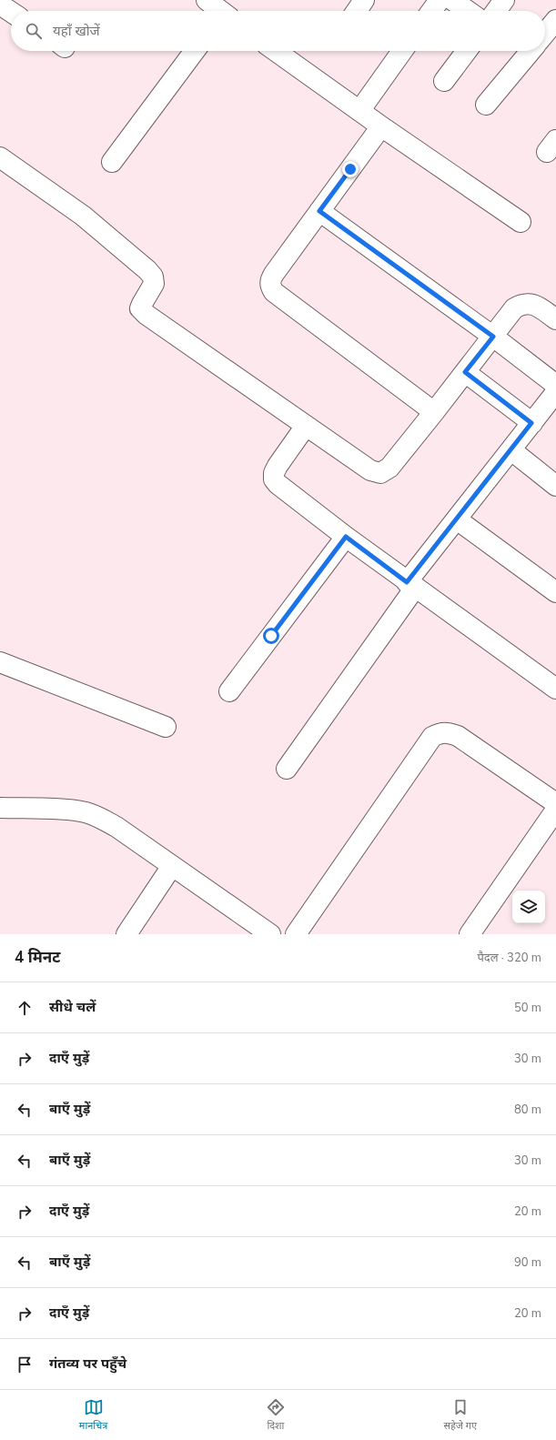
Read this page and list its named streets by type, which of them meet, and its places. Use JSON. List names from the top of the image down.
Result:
{
  "page": {
    "search": "यहाँ खोजें",
    "heading": ["4 मिनट", "पैदल · 320 m"],
    "list": [
      ["सीधे चलें", "50 m"],
      ["दाएँ मुड़ें", "30 m"],
      ["बाएँ मुड़ें", "80 m"],
      ["बाएँ मुड़ें", "30 m"],
      ["दाएँ मुड़ें", "20 m"],
      ["बाएँ मुड़ें", "90 m"],
      ["दाएँ मुड़ें", "20 m"],
      "गंतव्य पर पहुँचे"
    ],
    "nav": ["मानचित्र", "दिशा", "सहेजे गए"]
  }
}
